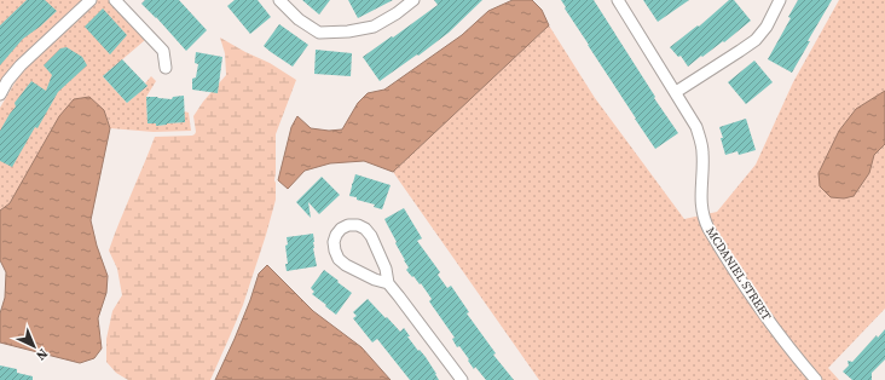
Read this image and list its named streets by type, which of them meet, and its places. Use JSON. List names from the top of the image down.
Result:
{
  "streets": {
    "street": ["MCDANIEL STREET"]
  },
  "north": "bottom right"
}
